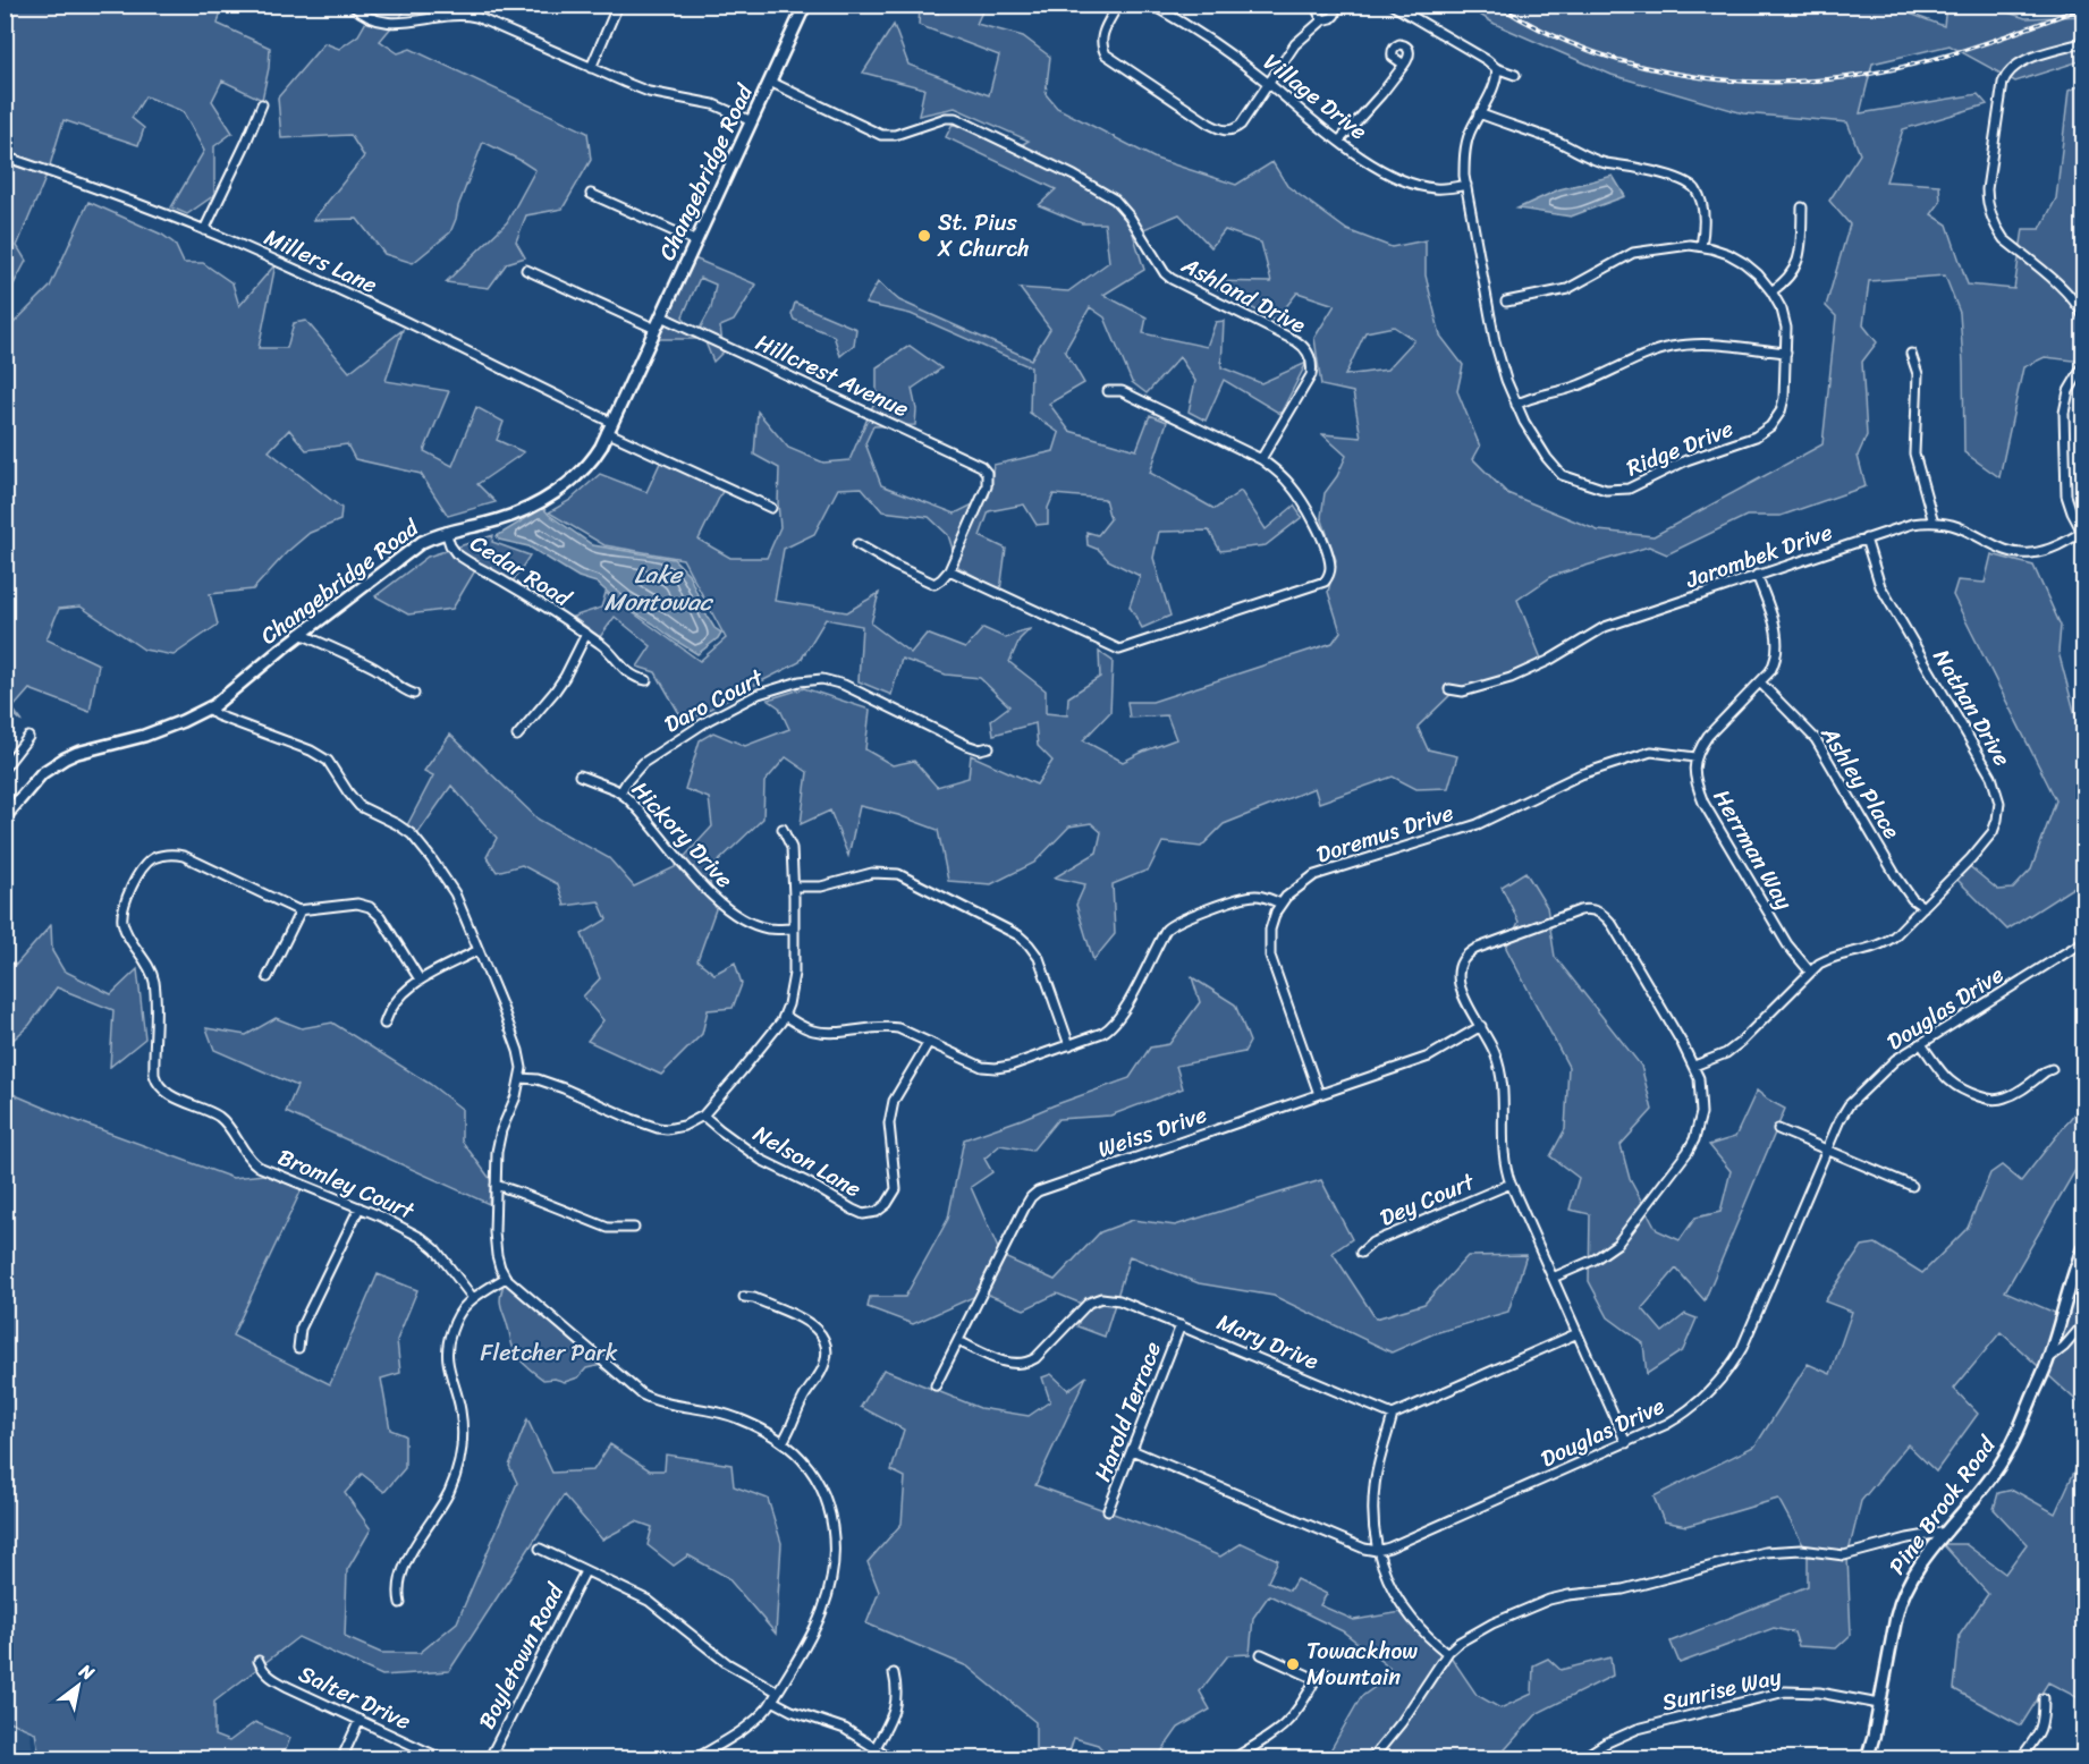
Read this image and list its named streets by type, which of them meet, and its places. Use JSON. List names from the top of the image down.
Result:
{
  "streets": {
    "main road": ["Changebridge Road", "Pine Brook Road"],
    "street": [
      "Village Drive",
      "Millers Lane",
      "Ashland Drive",
      "Hillcrest Avenue",
      "Ridge Drive",
      "Jarombek Drive",
      "Cedar Road",
      "Daro Court",
      "Nathan Drive",
      "Ashley Place",
      "Doremus Drive",
      "Hickory Drive",
      "Herrman Way",
      "Douglas Drive",
      "Weiss Drive",
      "Nelson Lane",
      "Bromley Court",
      "Dey Court",
      "Mary Drive",
      "Harold Terrace",
      "Boyletown Road",
      "Sunrise Way",
      "Salter Drive"
    ]
  },
  "crossings": [
    ["Village Drive", "Ridge Drive"],
    ["Changebridge Road", "Millers Lane"],
    ["Changebridge Road", "Ashland Drive"],
    ["Changebridge Road", "Hillcrest Avenue"],
    ["Changebridge Road", "Cedar Road"],
    ["Jarombek Drive", "Nathan Drive"],
    ["Daro Court", "Hickory Drive"],
    ["Nathan Drive", "Ashley Place"],
    ["Nathan Drive", "Herrman Way"],
    ["Doremus Drive", "Herrman Way"],
    ["Weiss Drive", "Mary Drive"],
    ["Mary Drive", "Harold Terrace"],
    ["Pine Brook Road", "Sunrise Way"]
  ],
  "water": ["Lake Montowac"],
  "parks": ["Fletcher Park"],
  "places": ["St. Pius X Church", "Towackhow Mountain"],
  "north": "top right"
}
